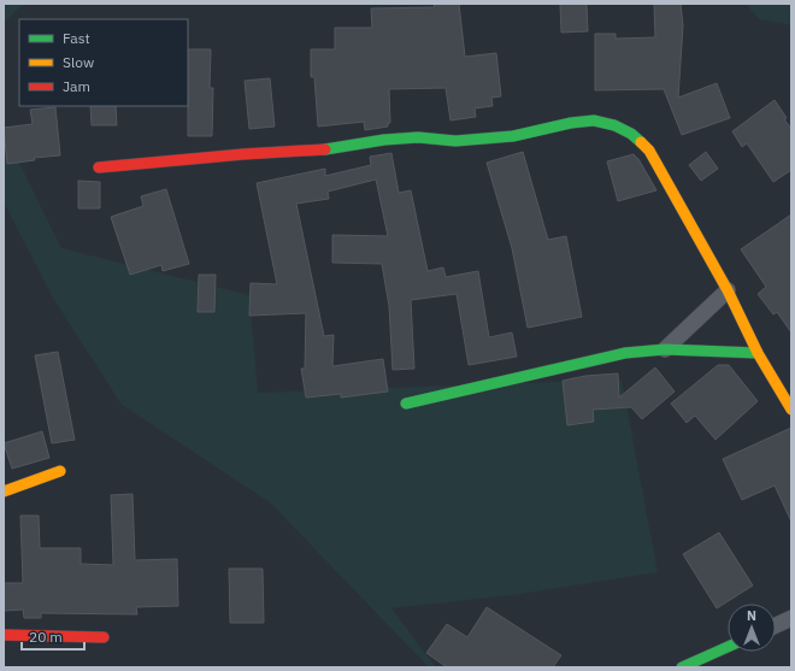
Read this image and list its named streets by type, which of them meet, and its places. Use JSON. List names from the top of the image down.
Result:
{
  "legend": ["Fast", "Slow", "Jam"],
  "scale_bar": "20 m",
  "north": "top"
}
